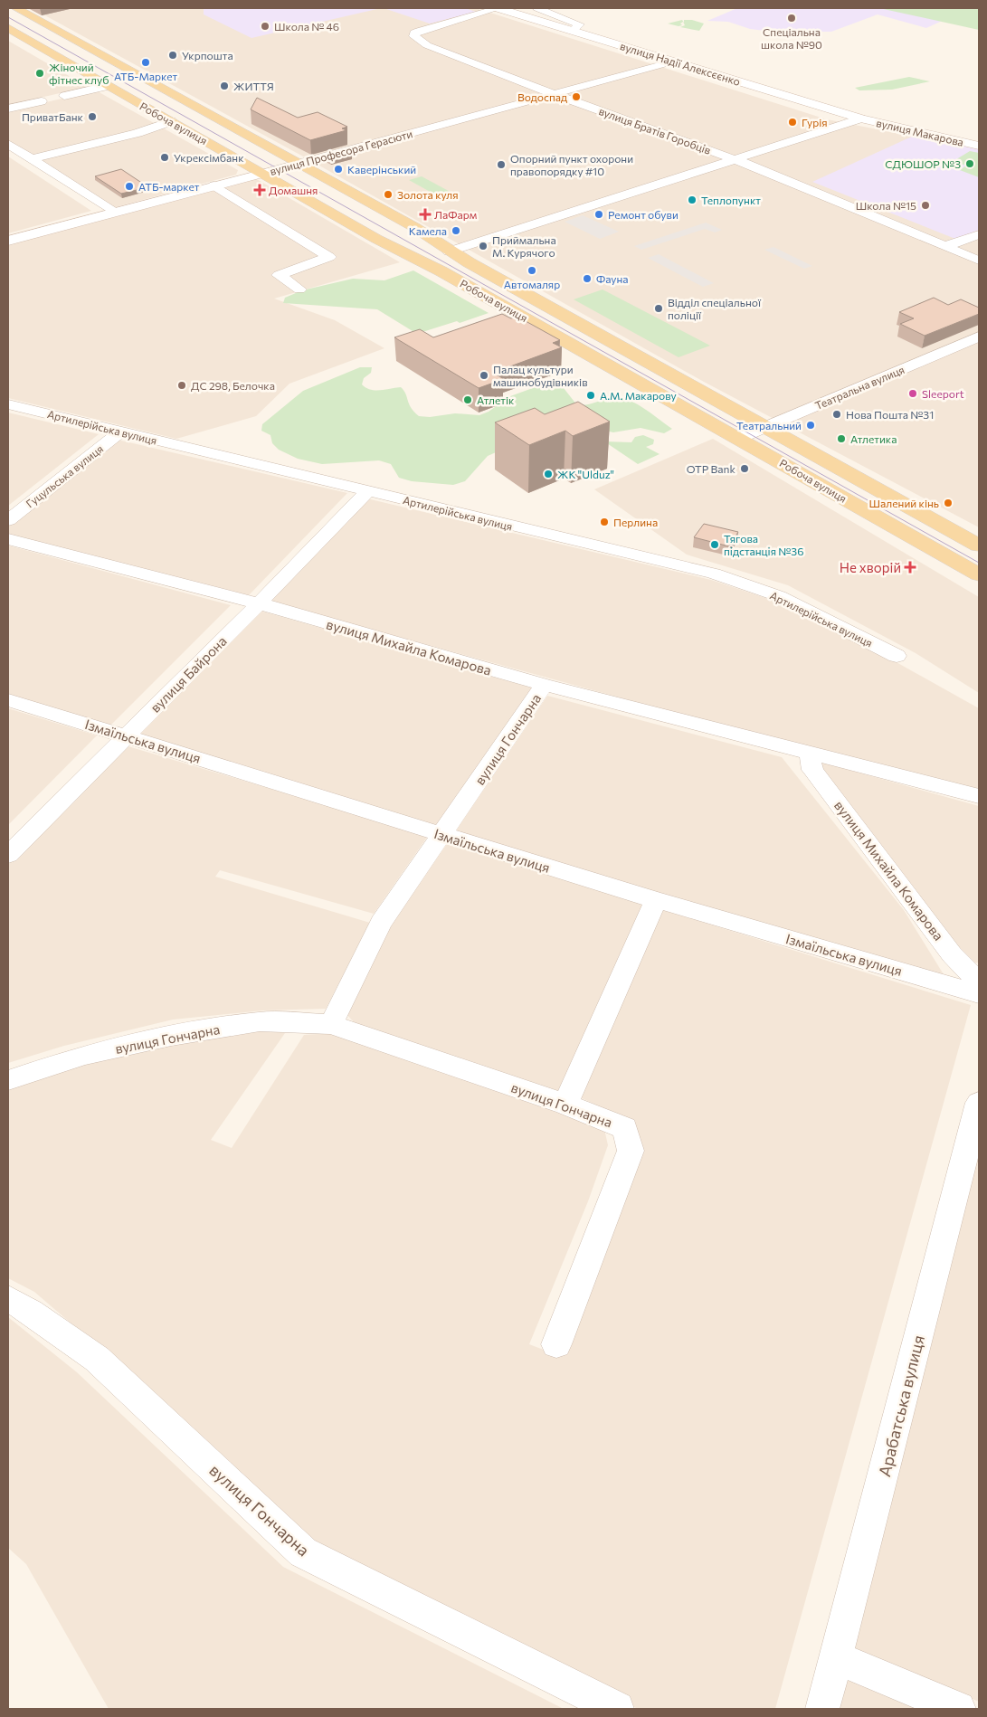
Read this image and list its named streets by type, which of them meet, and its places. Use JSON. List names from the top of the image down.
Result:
{
  "streets": {
    "main road": ["Робоча вулиця"],
    "street": [
      "вулиця Надії Алексєєнко",
      "вулиця Братів Горобців",
      "вулиця Макарова",
      "вулиця Професора Герасюти",
      "Театральна вулиця",
      "Артилерійська вулиця",
      "Гуцульська вулиця",
      "вулиця Михайла Комарова",
      "вулиця Байрона",
      "вулиця Гончарна",
      "Ізмаїльська вулиця",
      "Арабатська вулиця"
    ]
  },
  "crossings": [
    ["вулиця Надії Алексєєнко", "вулиця Братів Горобців"],
    ["вулиця Надії Алексєєнко", "вулиця Макарова"],
    ["вулиця Надії Алексєєнко", "вулиця Професора Герасюти"],
    ["Робоча вулиця", "вулиця Професора Герасюти"],
    ["Робоча вулиця", "Театральна вулиця"],
    ["вулиця Братів Горобців", "вулиця Професора Герасюти"],
    ["Артилерійська вулиця", "Гуцульська вулиця"],
    ["Артилерійська вулиця", "вулиця Байрона"],
    ["вулиця Михайла Комарова", "вулиця Байрона"],
    ["вулиця Михайла Комарова", "вулиця Гончарна"],
    ["вулиця Байрона", "Ізмаїльська вулиця"],
    ["вулиця Гончарна", "Ізмаїльська вулиця"]
  ],
  "places": {
    "other": [
      "Спеціальна школа №90",
      "Школа № 46",
      "Укрпошта",
      "АТБ-Маркет",
      "Жіночий фітнес клуб",
      "ЖИТТЯ",
      "Водоспад",
      "ПриватБанк",
      "Гурія",
      "Укрексімбанк",
      "СДЮШОР №3",
      "Опорний пункт охорони правопорядку #10",
      "Каверінський",
      "АТБ-маркет",
      "Золота куля",
      "Теплопункт",
      "Школа №15",
      "Ремонт обуви",
      "Камела",
      "Приймальна М. Курячого",
      "Автомаляр",
      "Фауна",
      "Відділ спеціальної поліції",
      "Палац культури машинобудівників",
      "ДС 298, Белочка",
      "Sleeport",
      "А.М. Макарову",
      "Атлетік",
      "Нова Пошта №31",
      "Театральний",
      "Атлетика",
      "OTP Bank",
      "ЖК \"Ulduz\"",
      "Шалений кінь",
      "Перлина",
      "Тягова пiдстанцiя №36"
    ],
    "health": ["Домашня", "ЛаФарм", "Не хворій"]
  }
}
